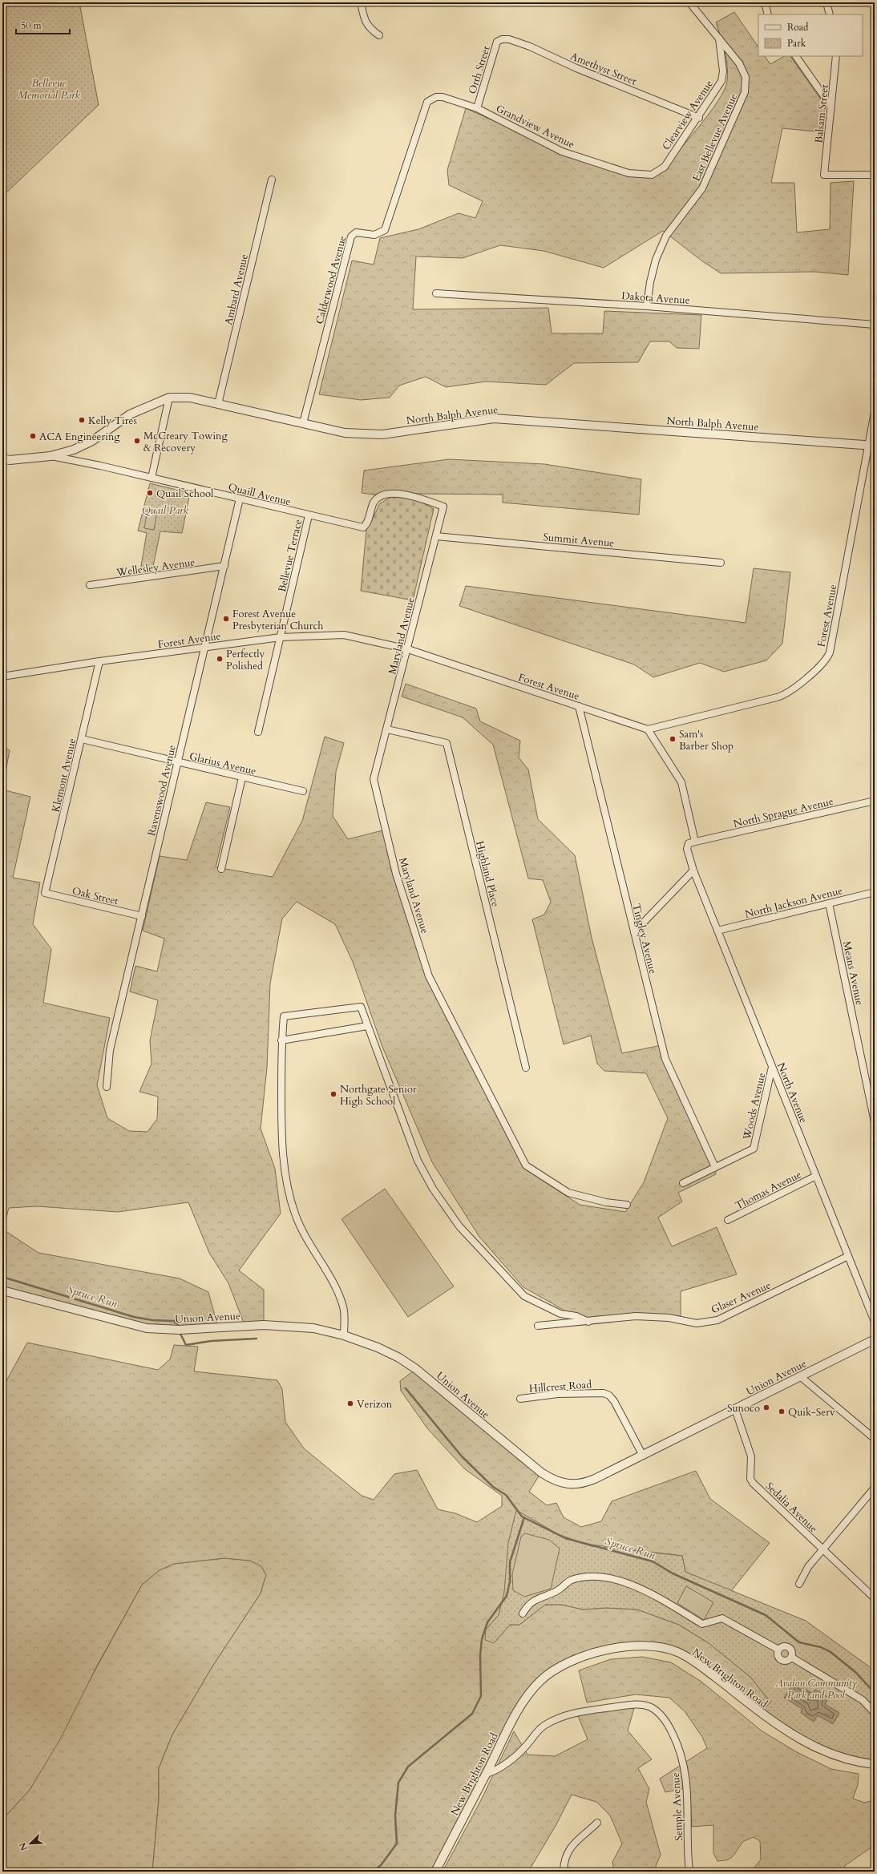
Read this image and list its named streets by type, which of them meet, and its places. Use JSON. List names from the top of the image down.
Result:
{
  "streets": {
    "street": [
      "Amethyst Street",
      "Orth Street",
      "Balsam Street",
      "Clearview Avenue",
      "Grandview Avenue",
      "East Bellevue Avenue",
      "Calderwood Avenue",
      "Ambard Avenue",
      "Dakota Avenue",
      "North Balph Avenue",
      "Quaill Avenue",
      "Summit Avenue",
      "Bellevue Terrace",
      "Wellesley Avenue",
      "Forest Avenue",
      "Maryland Avenue",
      "Glarius Avenue",
      "Klemont Avenue",
      "Ravenswood Avenue",
      "North Sprague Avenue",
      "Highland Place",
      "Oak Street",
      "North Jackson Avenue",
      "Tingley Avenue",
      "Means Avenue",
      "North Avenue",
      "Woods Avenue",
      "Thomas Avenue",
      "Glaser Avenue",
      "Union Avenue",
      "Hillcrest Road",
      "Sedalia Avenue",
      "New Brighton Road",
      "Semple Avenue"
    ]
  },
  "crossings": [
    ["Amethyst Street", "Orth Street"],
    ["Amethyst Street", "Clearview Avenue"],
    ["Orth Street", "Grandview Avenue"],
    ["Clearview Avenue", "Grandview Avenue"],
    ["Clearview Avenue", "East Bellevue Avenue"],
    ["Grandview Avenue", "Calderwood Avenue"],
    ["East Bellevue Avenue", "Dakota Avenue"],
    ["Calderwood Avenue", "North Balph Avenue"],
    ["Ambard Avenue", "North Balph Avenue"],
    ["North Balph Avenue", "Quaill Avenue"],
    ["North Balph Avenue", "Forest Avenue"],
    ["Quaill Avenue", "Bellevue Terrace"],
    ["Quaill Avenue", "Maryland Avenue"],
    ["Quaill Avenue", "Ravenswood Avenue"],
    ["Summit Avenue", "Maryland Avenue"],
    ["Bellevue Terrace", "Forest Avenue"],
    ["Wellesley Avenue", "Ravenswood Avenue"],
    ["Forest Avenue", "Maryland Avenue"],
    ["Forest Avenue", "Klemont Avenue"],
    ["Forest Avenue", "Ravenswood Avenue"],
    ["Forest Avenue", "Tingley Avenue"],
    ["Maryland Avenue", "Highland Place"],
    ["Glarius Avenue", "Klemont Avenue"],
    ["Glarius Avenue", "Ravenswood Avenue"],
    ["Klemont Avenue", "Oak Street"],
    ["Ravenswood Avenue", "Oak Street"],
    ["North Sprague Avenue", "North Avenue"],
    ["North Jackson Avenue", "Means Avenue"],
    ["North Jackson Avenue", "North Avenue"],
    ["Tingley Avenue", "Woods Avenue"],
    ["North Avenue", "Woods Avenue"],
    ["North Avenue", "Thomas Avenue"],
    ["North Avenue", "Glaser Avenue"],
    ["Union Avenue", "Hillcrest Road"],
    ["Union Avenue", "Sedalia Avenue"],
    ["New Brighton Road", "Semple Avenue"]
  ],
  "water": ["Spruce Run"],
  "parks": ["Bellevue Memorial Park", "Quail Park", "Avalon Community Park and Pool"],
  "places": [
    "Kelly Tires",
    "ACA Engineering",
    "McCreary Towing & Recovery",
    "Quail School",
    "Forest Avenue Presbyterian Church",
    "Perfectly Polished",
    "Sam's Barber Shop",
    "Northgate Senior High School",
    "Verizon",
    "Sunoco",
    "Quik-Serv"
  ],
  "legend": ["Road", "Park"],
  "scale_bar": "50 m",
  "north": "bottom left"
}
